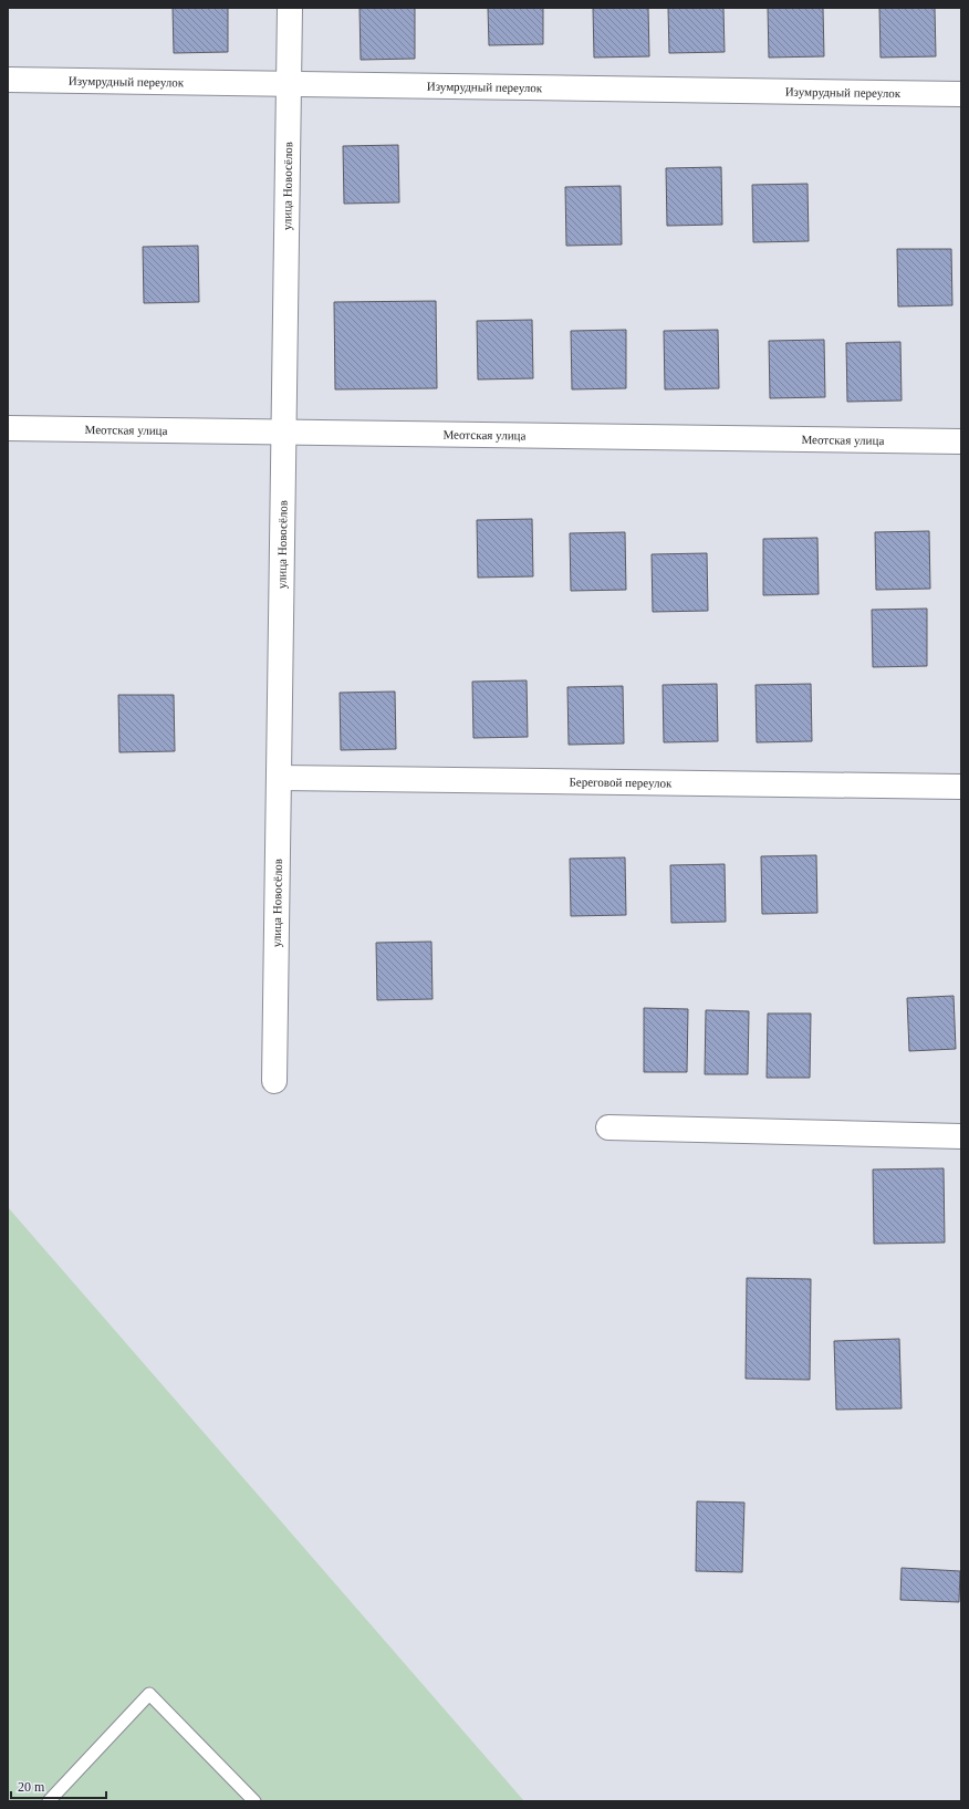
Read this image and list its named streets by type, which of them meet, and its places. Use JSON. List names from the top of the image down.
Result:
{
  "streets": {
    "street": [
      "Изумрудный переулок",
      "улица Новосёлов",
      "Меотская улица",
      "Береговой переулок"
    ]
  },
  "crossings": [
    ["Изумрудный переулок", "улица Новосёлов"],
    ["улица Новосёлов", "Меотская улица"],
    ["улица Новосёлов", "Береговой переулок"]
  ],
  "scale_bar": "20 m"
}
